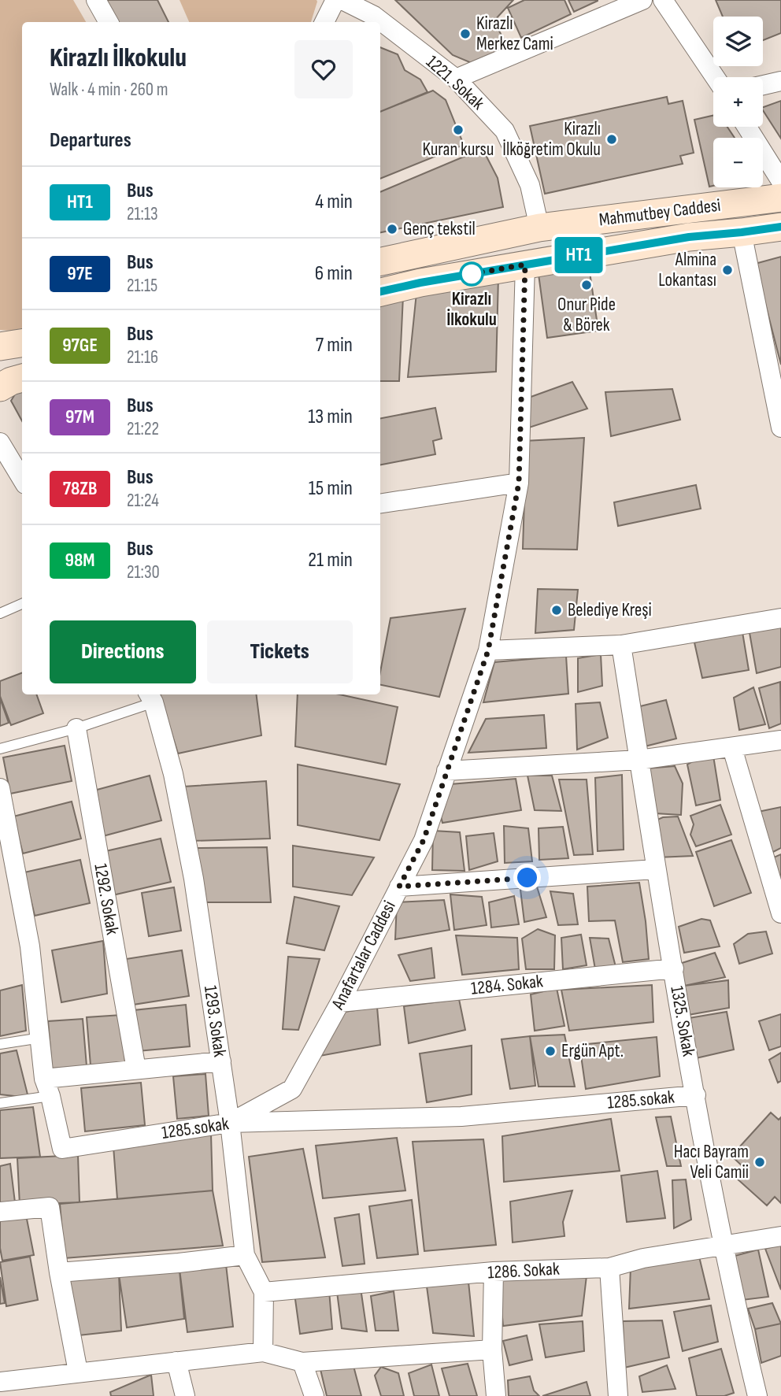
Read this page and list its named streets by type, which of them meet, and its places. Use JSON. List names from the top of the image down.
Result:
{
  "streets": {
    "main road": ["Mahmutbey Caddesi"],
    "street": [
      "1221. Sokak",
      "1292. Sokak",
      "Anafartalar Caddesi",
      "1284. Sokak",
      "1293. Sokak",
      "1325. Sokak",
      "1285.sokak",
      "1286. Sokak"
    ]
  },
  "crossings": [
    ["1221. Sokak", "Mahmutbey Caddesi"],
    ["Mahmutbey Caddesi", "Anafartalar Caddesi"],
    ["Anafartalar Caddesi", "1284. Sokak"],
    ["Anafartalar Caddesi", "1293. Sokak"],
    ["Anafartalar Caddesi", "1285.sokak"],
    ["1284. Sokak", "1325. Sokak"],
    ["1293. Sokak", "1285.sokak"],
    ["1293. Sokak", "1286. Sokak"],
    ["1325. Sokak", "1285.sokak"],
    ["1325. Sokak", "1286. Sokak"]
  ],
  "places": [
    "Kirazlı Merkez Cami",
    "Kuran kursu",
    "Kirazlı İlköğretim Okulu",
    "Genç tekstil",
    "Almina Lokantası",
    "Kirazlı İlkokulu",
    "Onur Pide & Börek",
    "Belediye Kreşi",
    "Ergün Apt.",
    "Hacı Bayram Veli Camii"
  ],
  "lines": ["bus line HT1"],
  "page": {
    "on_map": "HT1",
    "map_buttons": ["+", "−"],
    "heading": [
      ["Kirazlı İlkokulu", "Walk · 4 min · 260 m"],
      "Departures"
    ],
    "list": [
      {
        "mark": "HT1",
        "name": "Bus",
        "note": "21:13",
        "value": "4 min"
      },
      {
        "mark": "97E",
        "name": "Bus",
        "note": "21:15",
        "value": "6 min"
      },
      {
        "mark": "97GE",
        "name": "Bus",
        "note": "21:16",
        "value": "7 min"
      },
      {
        "mark": "97M",
        "name": "Bus",
        "note": "21:22",
        "value": "13 min"
      },
      {
        "mark": "78ZB",
        "name": "Bus",
        "note": "21:24",
        "value": "15 min"
      },
      {
        "mark": "98M",
        "name": "Bus",
        "note": "21:30",
        "value": "21 min"
      }
    ],
    "buttons": ["Directions", "Tickets"]
  }
}
